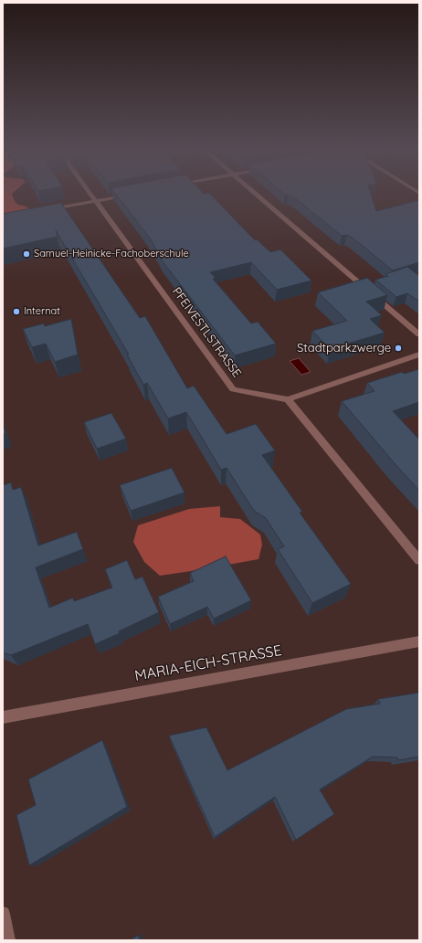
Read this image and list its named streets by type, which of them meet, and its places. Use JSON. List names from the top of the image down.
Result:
{
  "streets": {
    "street": ["PFEIVESTLSTRASSE", "MARIA-EICH-STRASSE"]
  },
  "places": ["Samuel-Heinicke-Fachoberschule", "Internat", "Stadtparkzwerge"]
}
